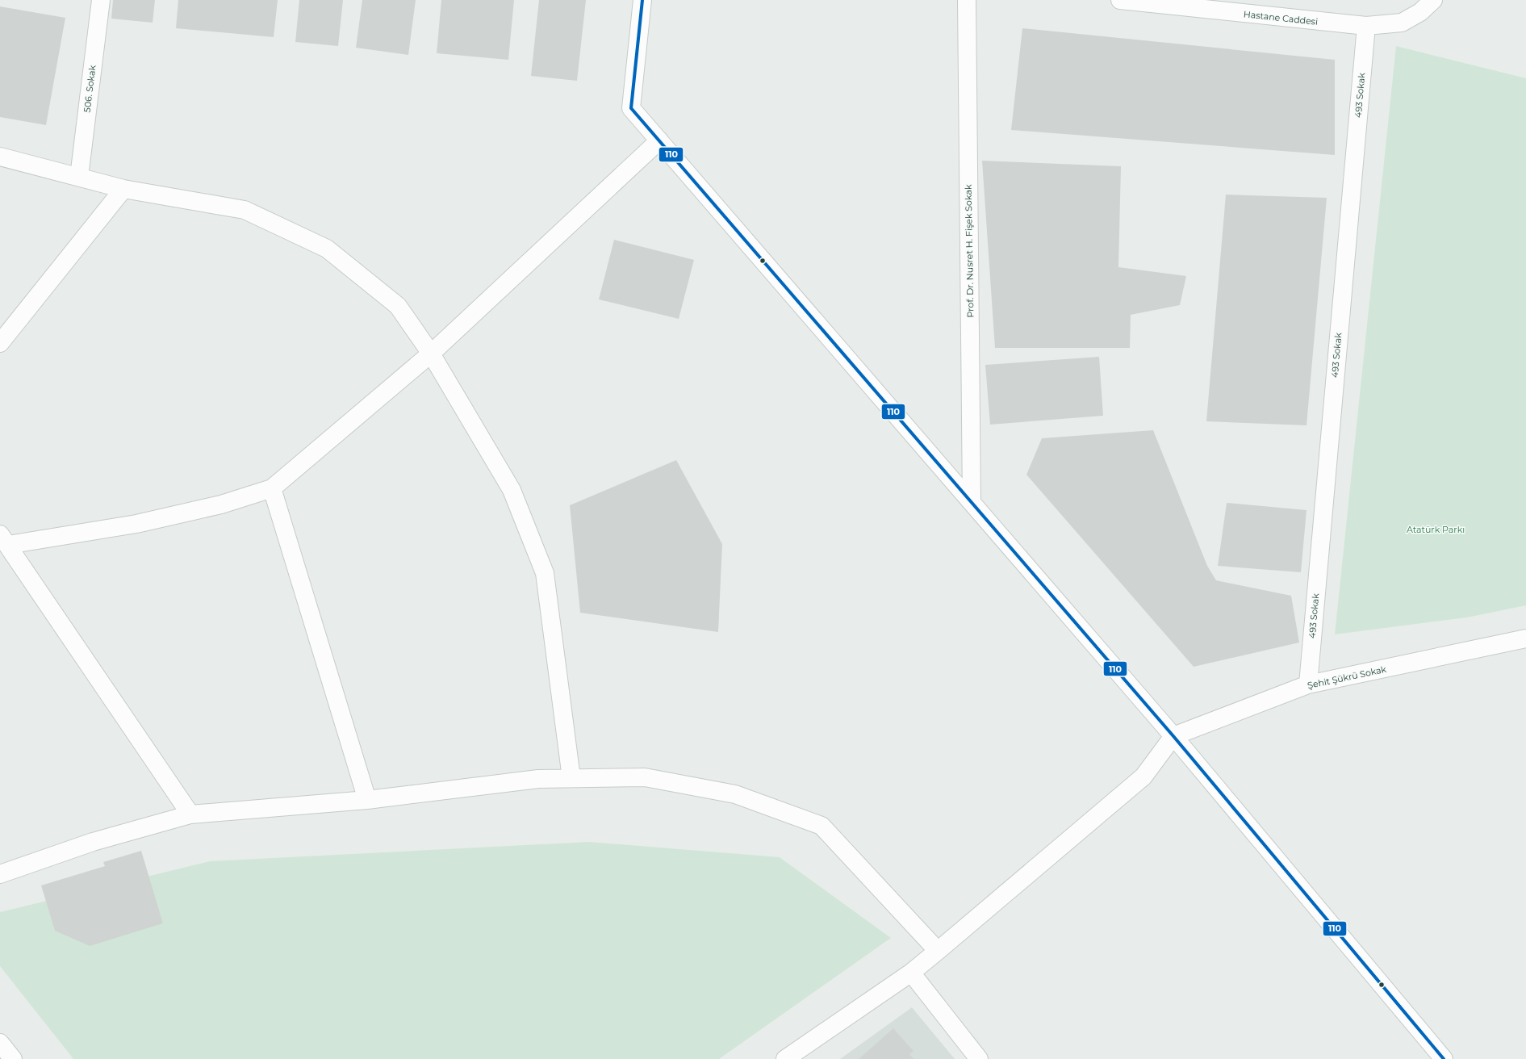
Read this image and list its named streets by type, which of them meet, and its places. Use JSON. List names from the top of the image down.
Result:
{
  "streets": {
    "street": [
      "Hastane Caddesi",
      "506. Sokak",
      "493 Sokak",
      "Prof. Dr. Nusret H. Fişek Sokak",
      "Şehit Şükrü Sokak"
    ]
  },
  "crossings": [
    ["Hastane Caddesi", "493 Sokak"],
    ["493 Sokak", "Şehit Şükrü Sokak"]
  ],
  "parks": ["Atatürk Parkı"],
  "lines": ["transit line 110"]
}
